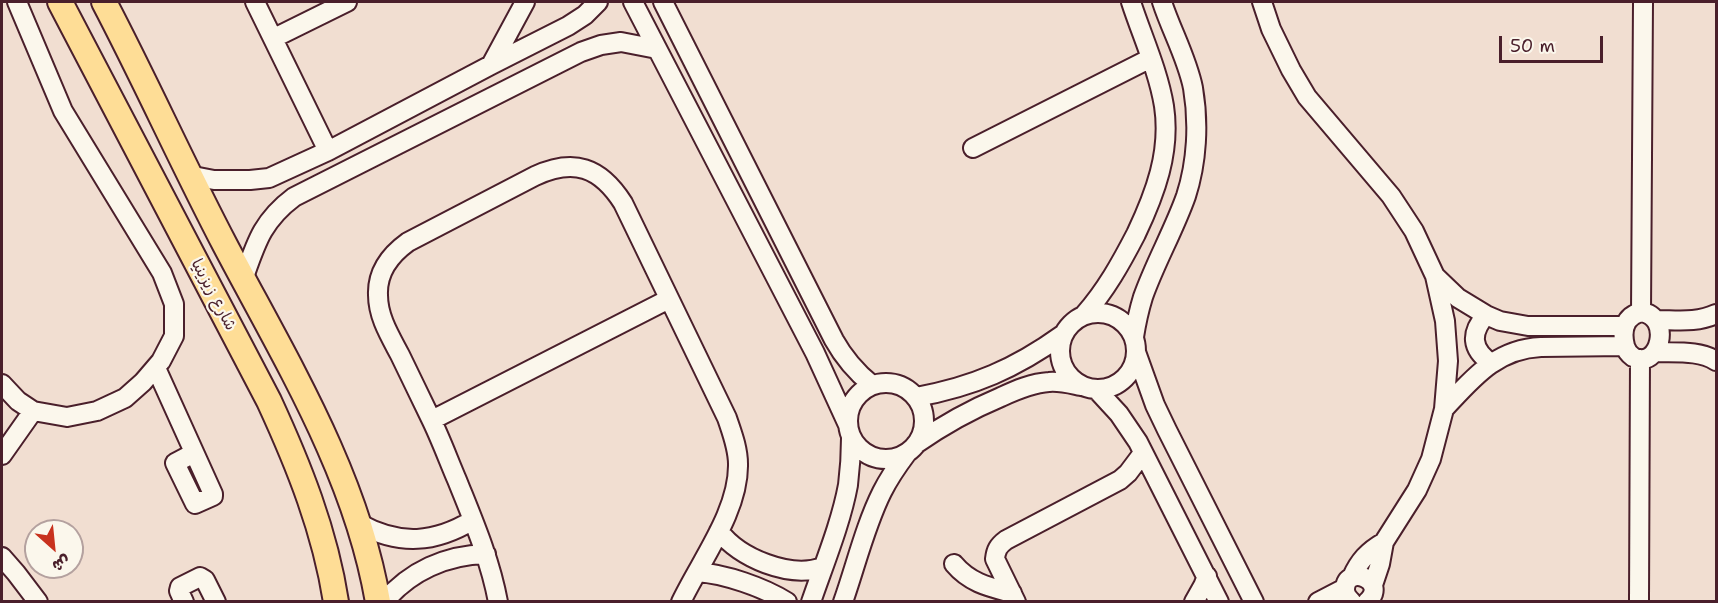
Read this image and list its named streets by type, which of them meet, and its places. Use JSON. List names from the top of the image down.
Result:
{
  "streets": {
    "main road": ["شارع زيزينيا"]
  },
  "scale_bar": "50 m",
  "north": "bottom right"
}
